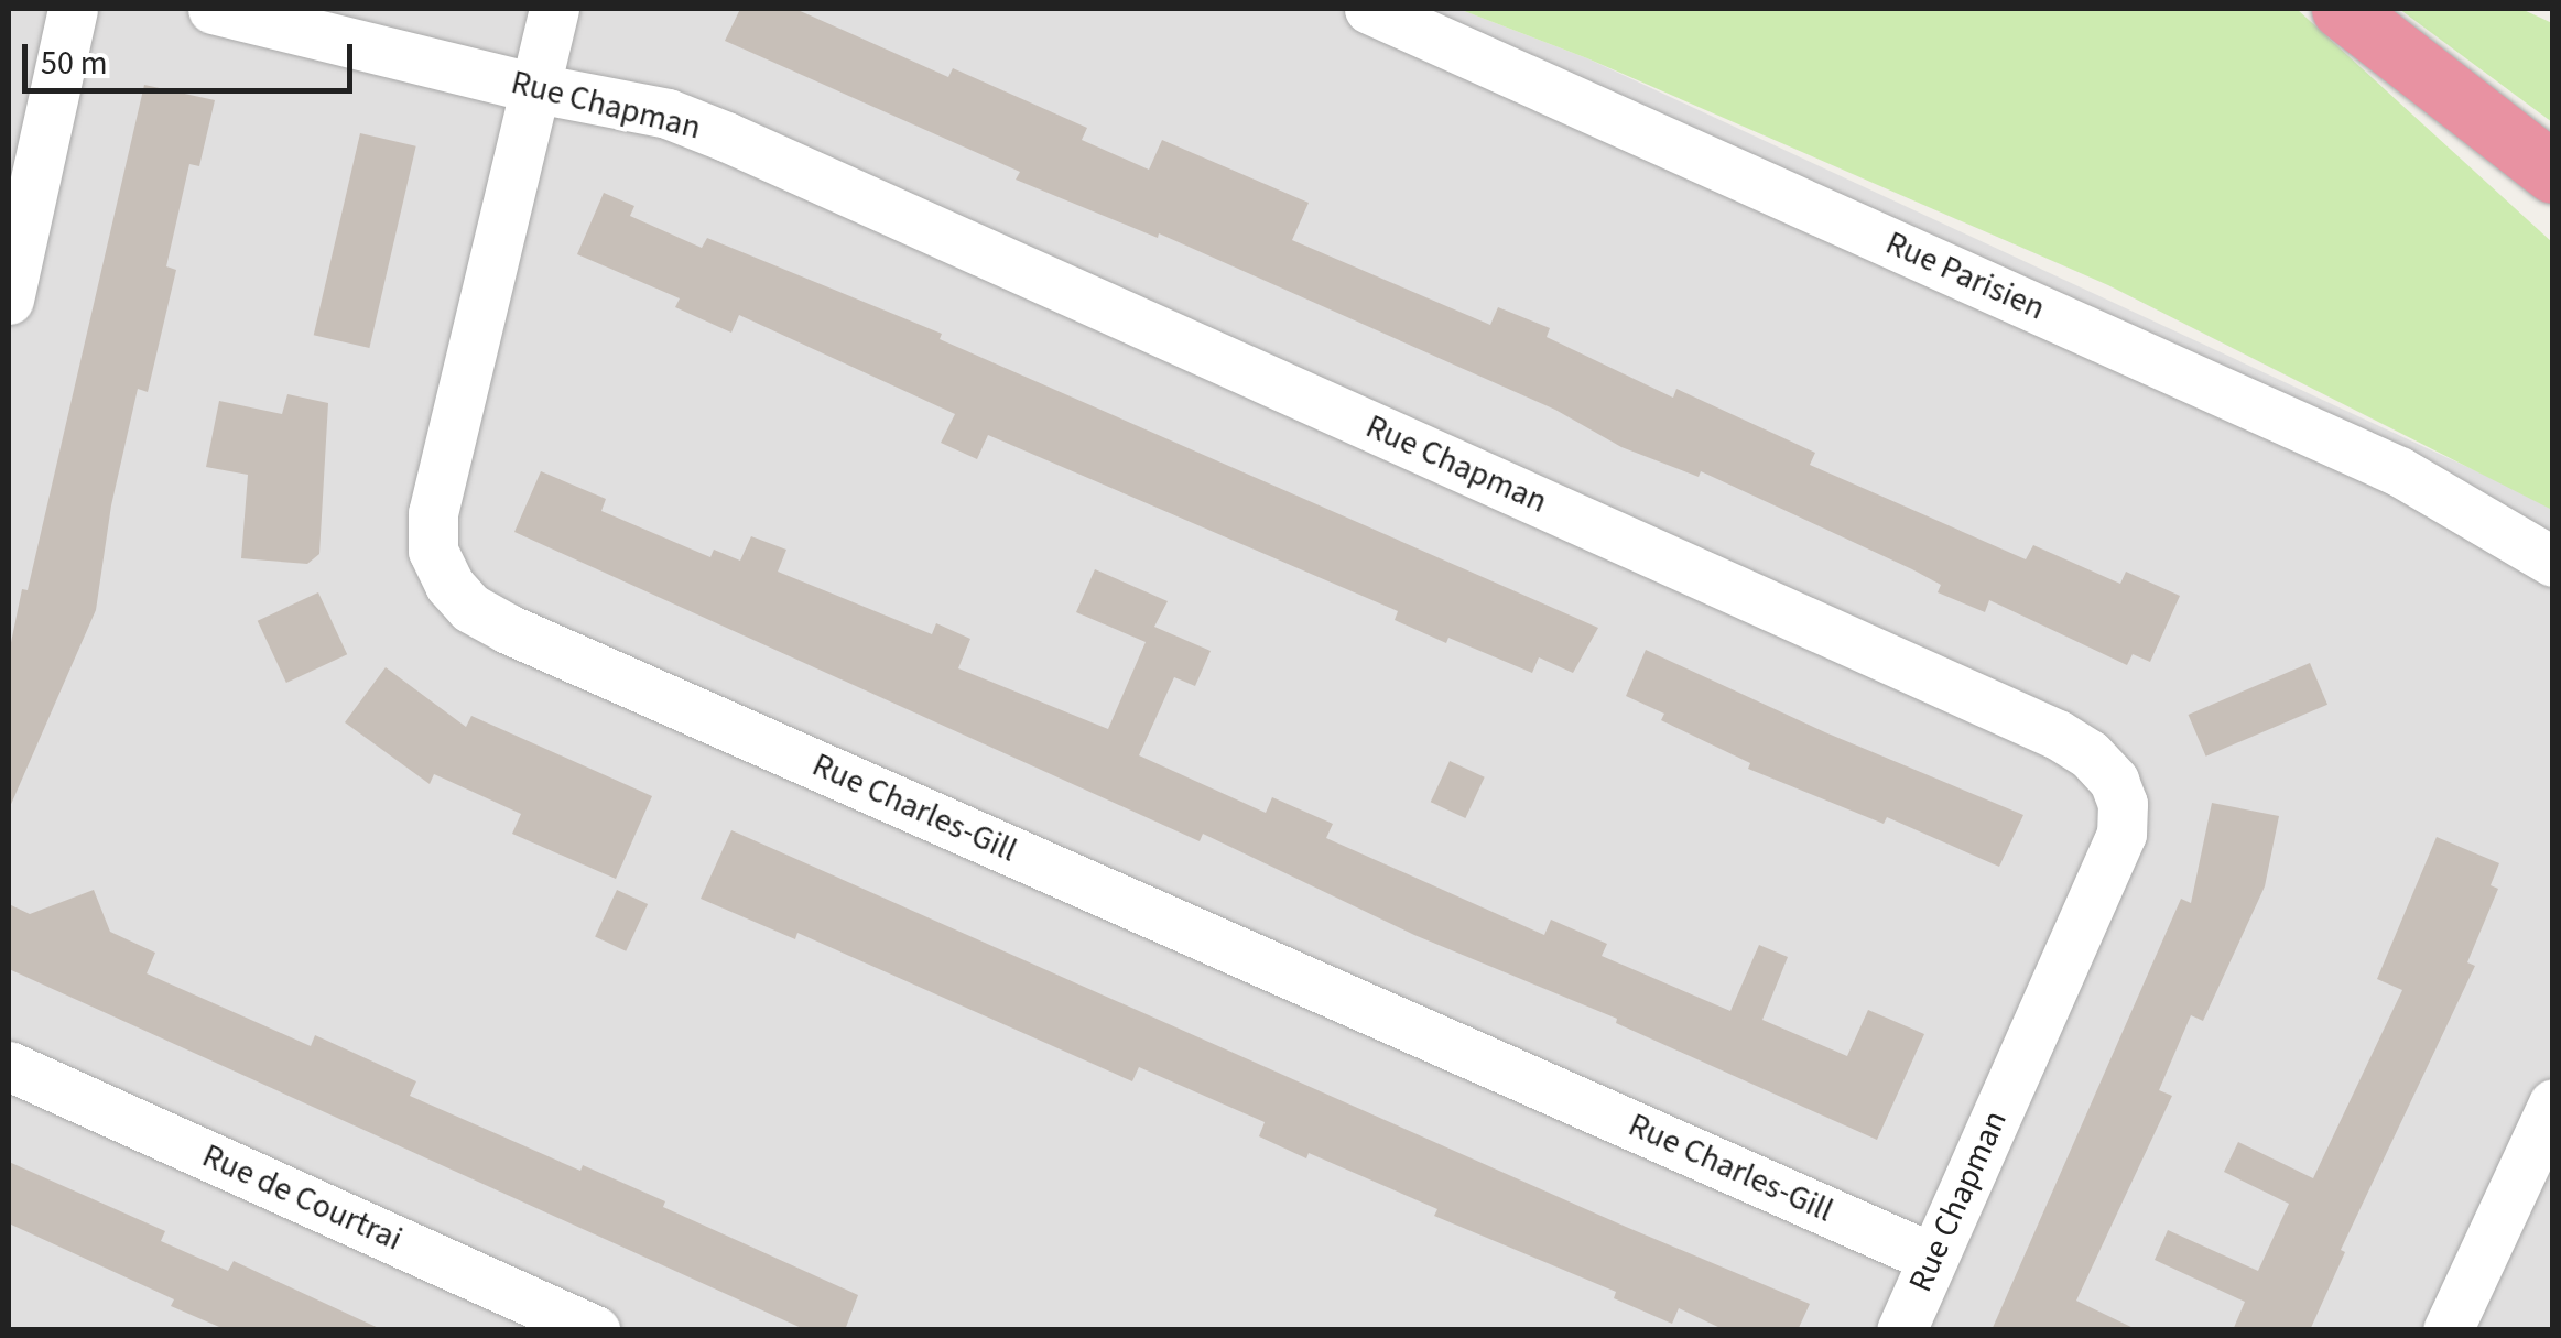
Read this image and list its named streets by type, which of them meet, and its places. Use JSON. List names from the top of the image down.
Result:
{
  "streets": {
    "street": [
      "Rue Chapman",
      "Rue Parisien",
      "Rue Charles-Gill",
      "Rue de Courtrai"
    ]
  },
  "crossings": [
    ["Rue Chapman", "Rue Charles-Gill"]
  ],
  "scale_bar": "50 m"
}
